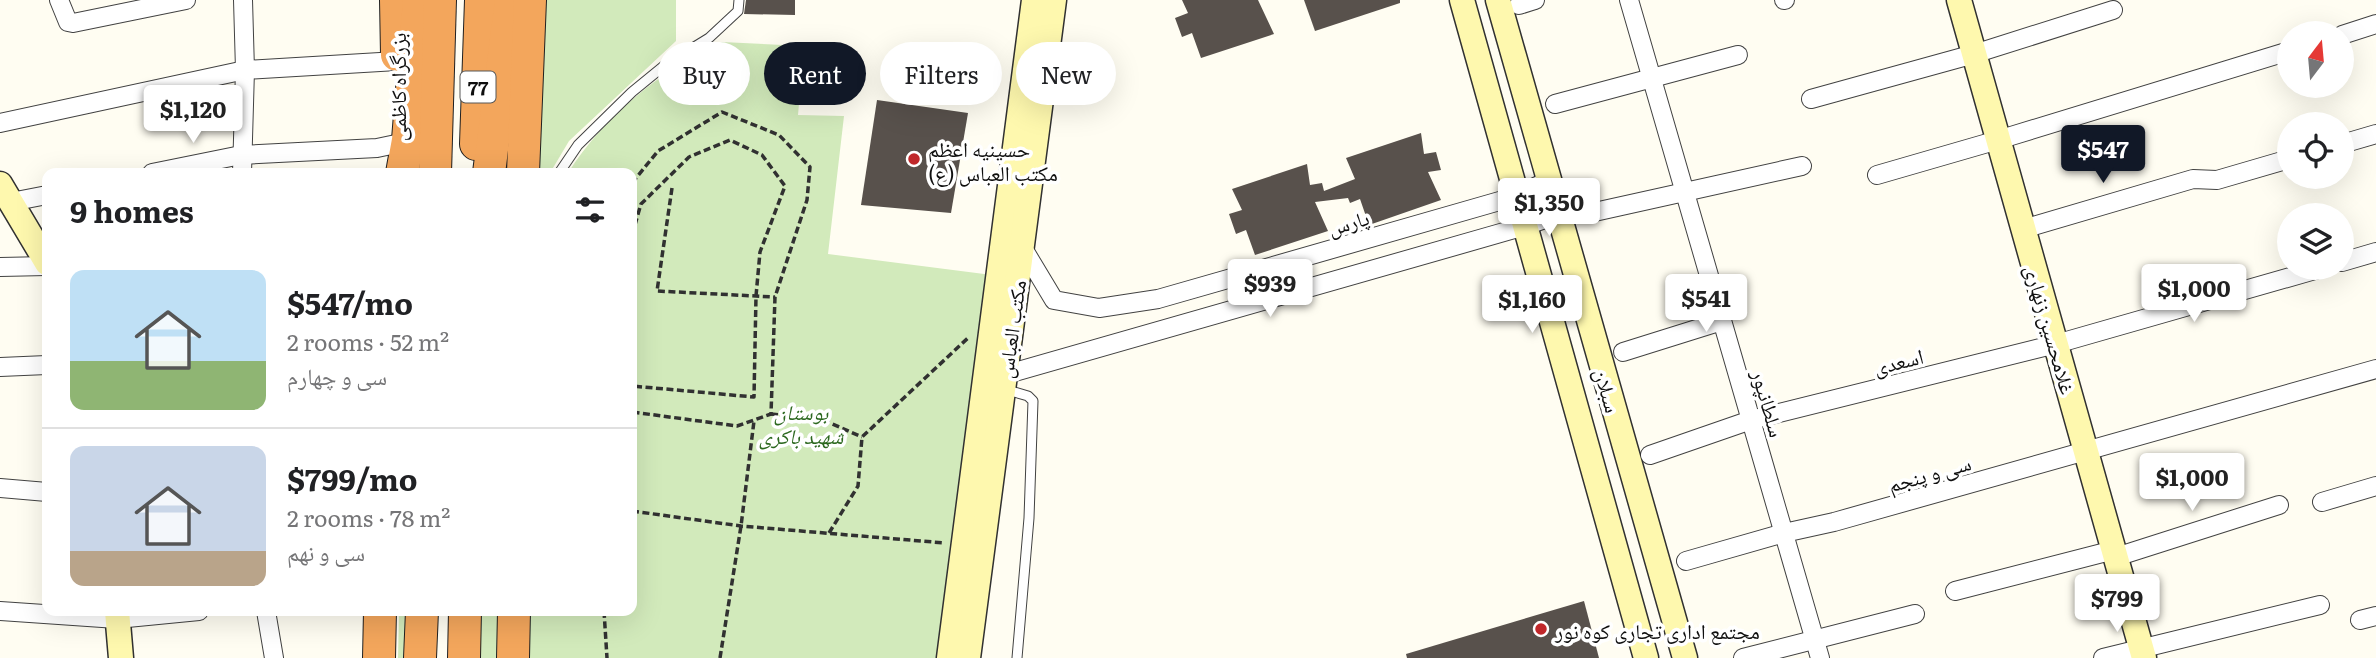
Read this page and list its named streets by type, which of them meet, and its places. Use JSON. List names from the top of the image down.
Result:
{
  "streets": {
    "highway": ["بزرگراه کاظمی", "77"],
    "street": [
      "پارس",
      "مکتب العباس",
      "غلامحسین زنهاری",
      "اسعدی",
      "سبلان",
      "سلطانپور",
      "سی و پنجم"
    ]
  },
  "crossings": [
    ["پارس", "مکتب العباس"],
    ["پارس", "سبلان"],
    ["غلامحسین زنهاری", "اسعدی"],
    ["غلامحسین زنهاری", "سی و پنجم"],
    ["اسعدی", "سلطانپور"],
    ["سلطانپور", "سی و پنجم"]
  ],
  "parks": ["بوستان شهید باکری"],
  "places": ["حسینیه اعظم مکتب العباس (ع)", "مجتمع اداری تجاری کوه نور"],
  "north": "top",
  "page": {
    "chip": [
      "Buy",
      "Rent",
      "Filters",
      "New"
    ],
    "price": [
      "$1,120",
      "$547",
      "$1,350",
      "$939",
      "$1,000",
      "$541",
      "$1,160",
      "$1,000",
      "$799"
    ],
    "heading": "9 homes",
    "list": [
      {
        "name": "$547/mo",
        "note": "2 rooms · 52 m² · سی و چهارم"
      },
      {
        "name": "$799/mo",
        "note": "2 rooms · 78 m² · سی و نهم"
      }
    ]
  }
}
